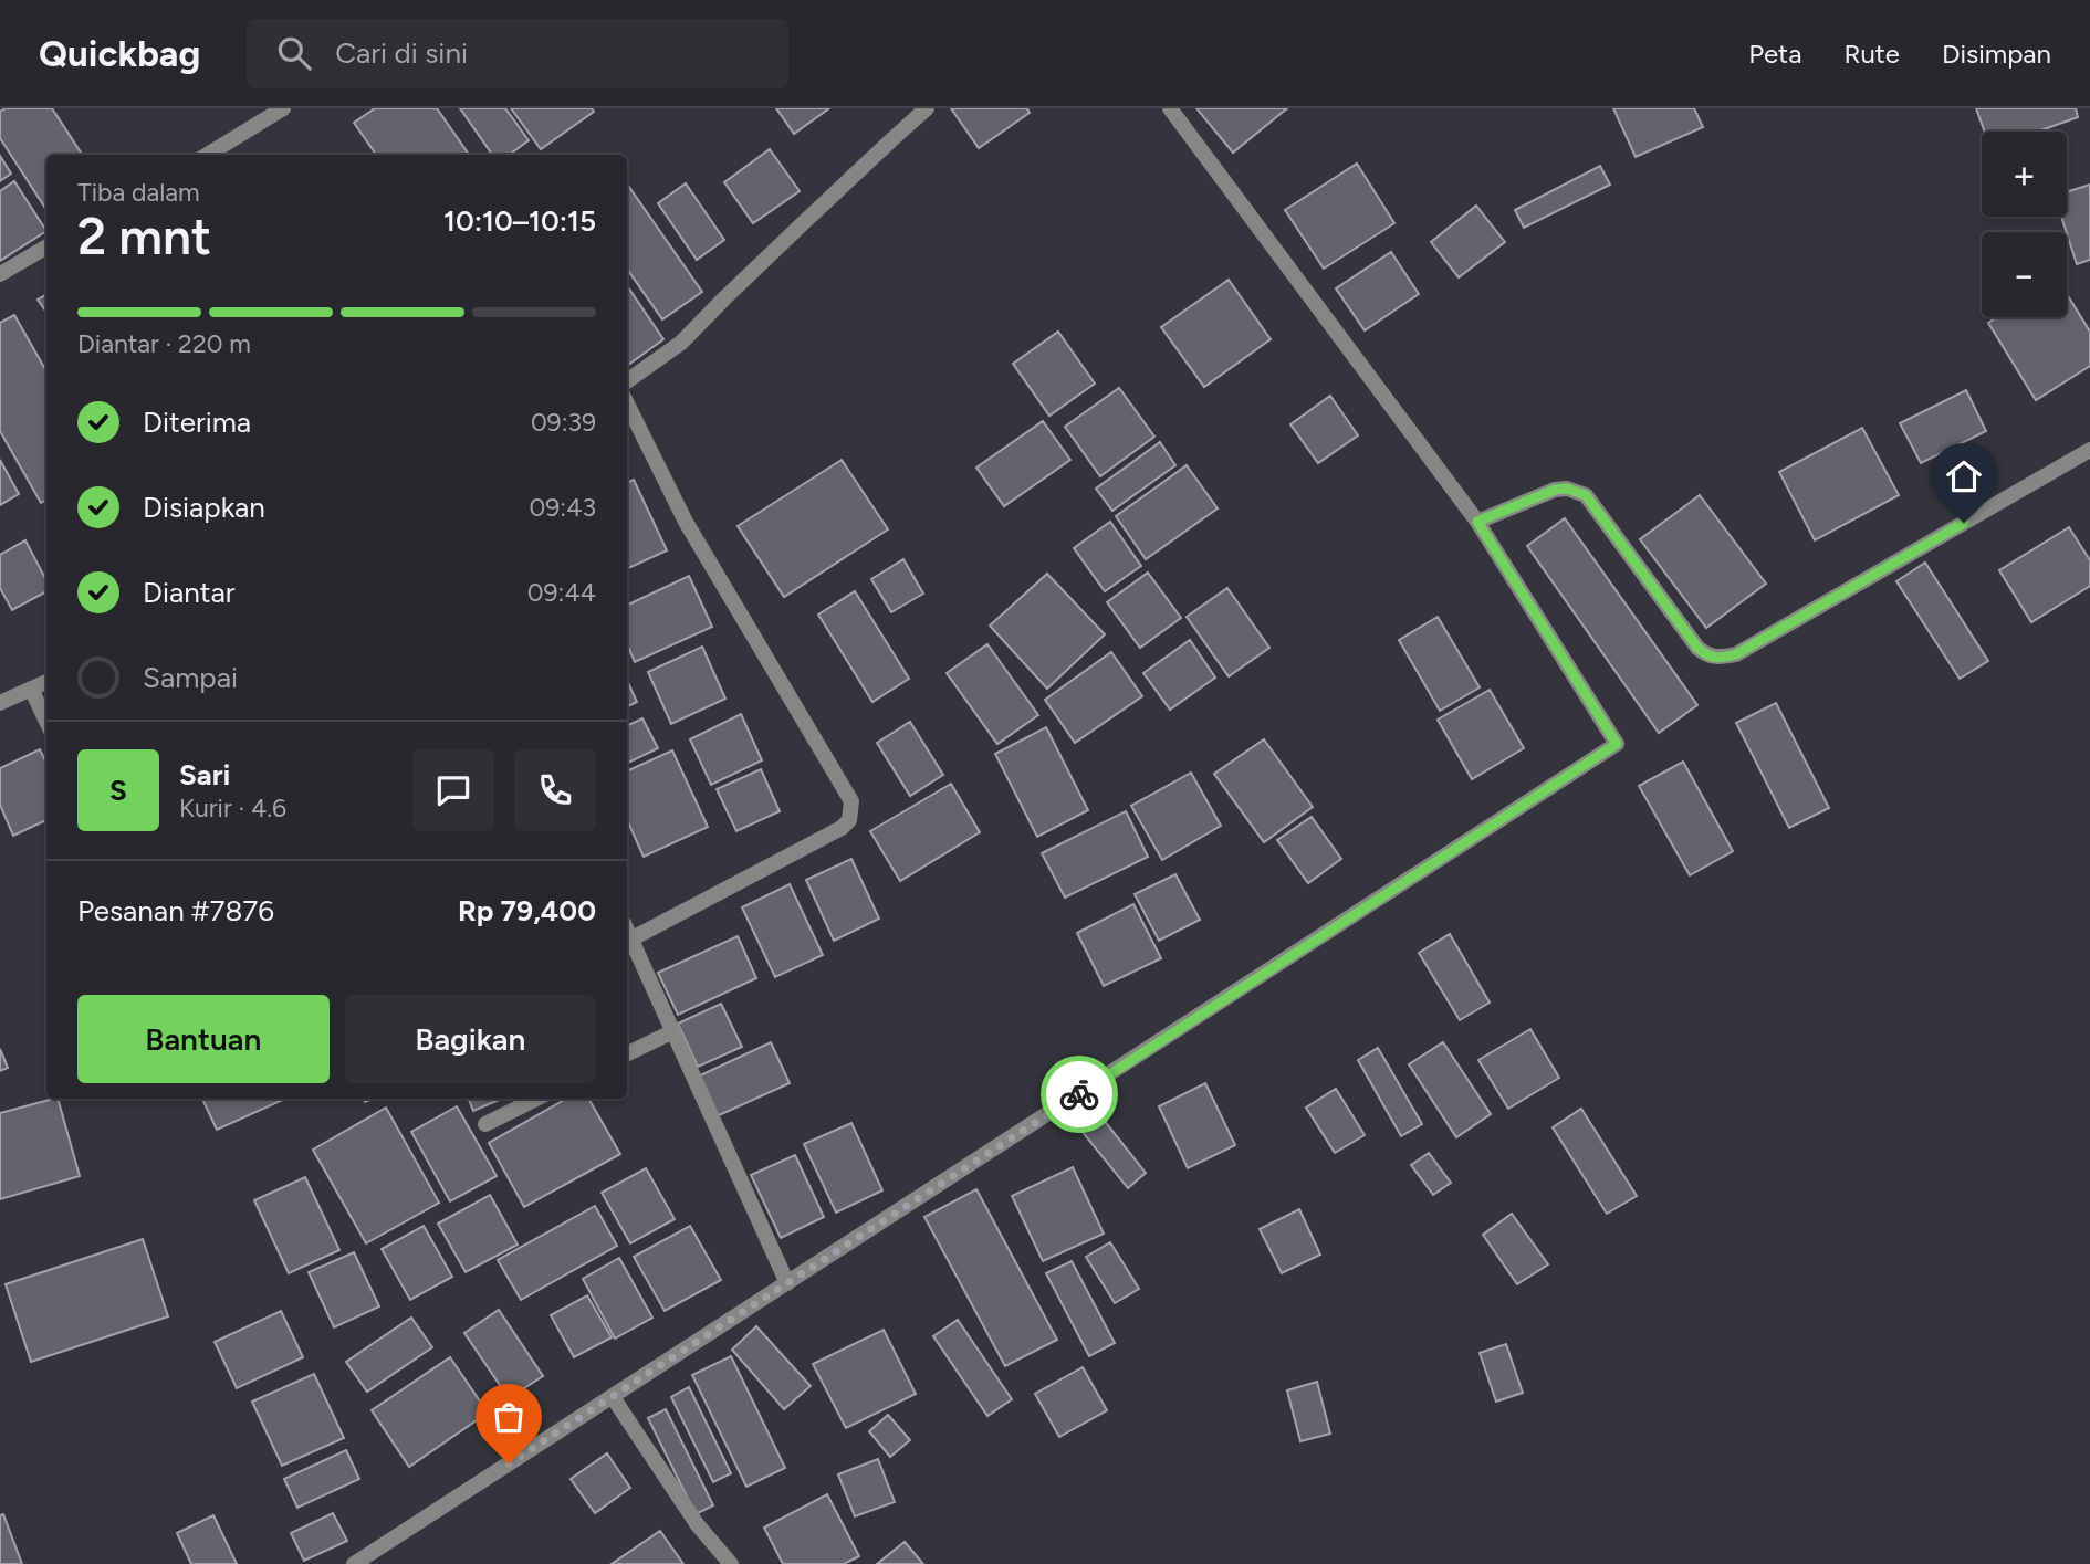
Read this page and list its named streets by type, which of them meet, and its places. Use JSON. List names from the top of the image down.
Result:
{
  "page": {
    "header": "Quickbag",
    "search": "Cari di sini",
    "nav": ["Peta", "Rute", "Disimpan"],
    "map_buttons": ["+", "−"],
    "heading": ["2 mnt", "Tiba dalam", "10:10–10:15"],
    "panel": [
      "Sari",
      "Kurir · 4.6",
      "Pesanan #7876",
      "Rp 79,400"
    ],
    "bar": "Diantar · 220 m",
    "list": [
      ["Diterima", "09:39"],
      ["Disiapkan", "09:43"],
      ["Diantar", "09:44"],
      "Sampai"
    ],
    "round": "S",
    "buttons": ["Bantuan", "Bagikan"]
  }
}
